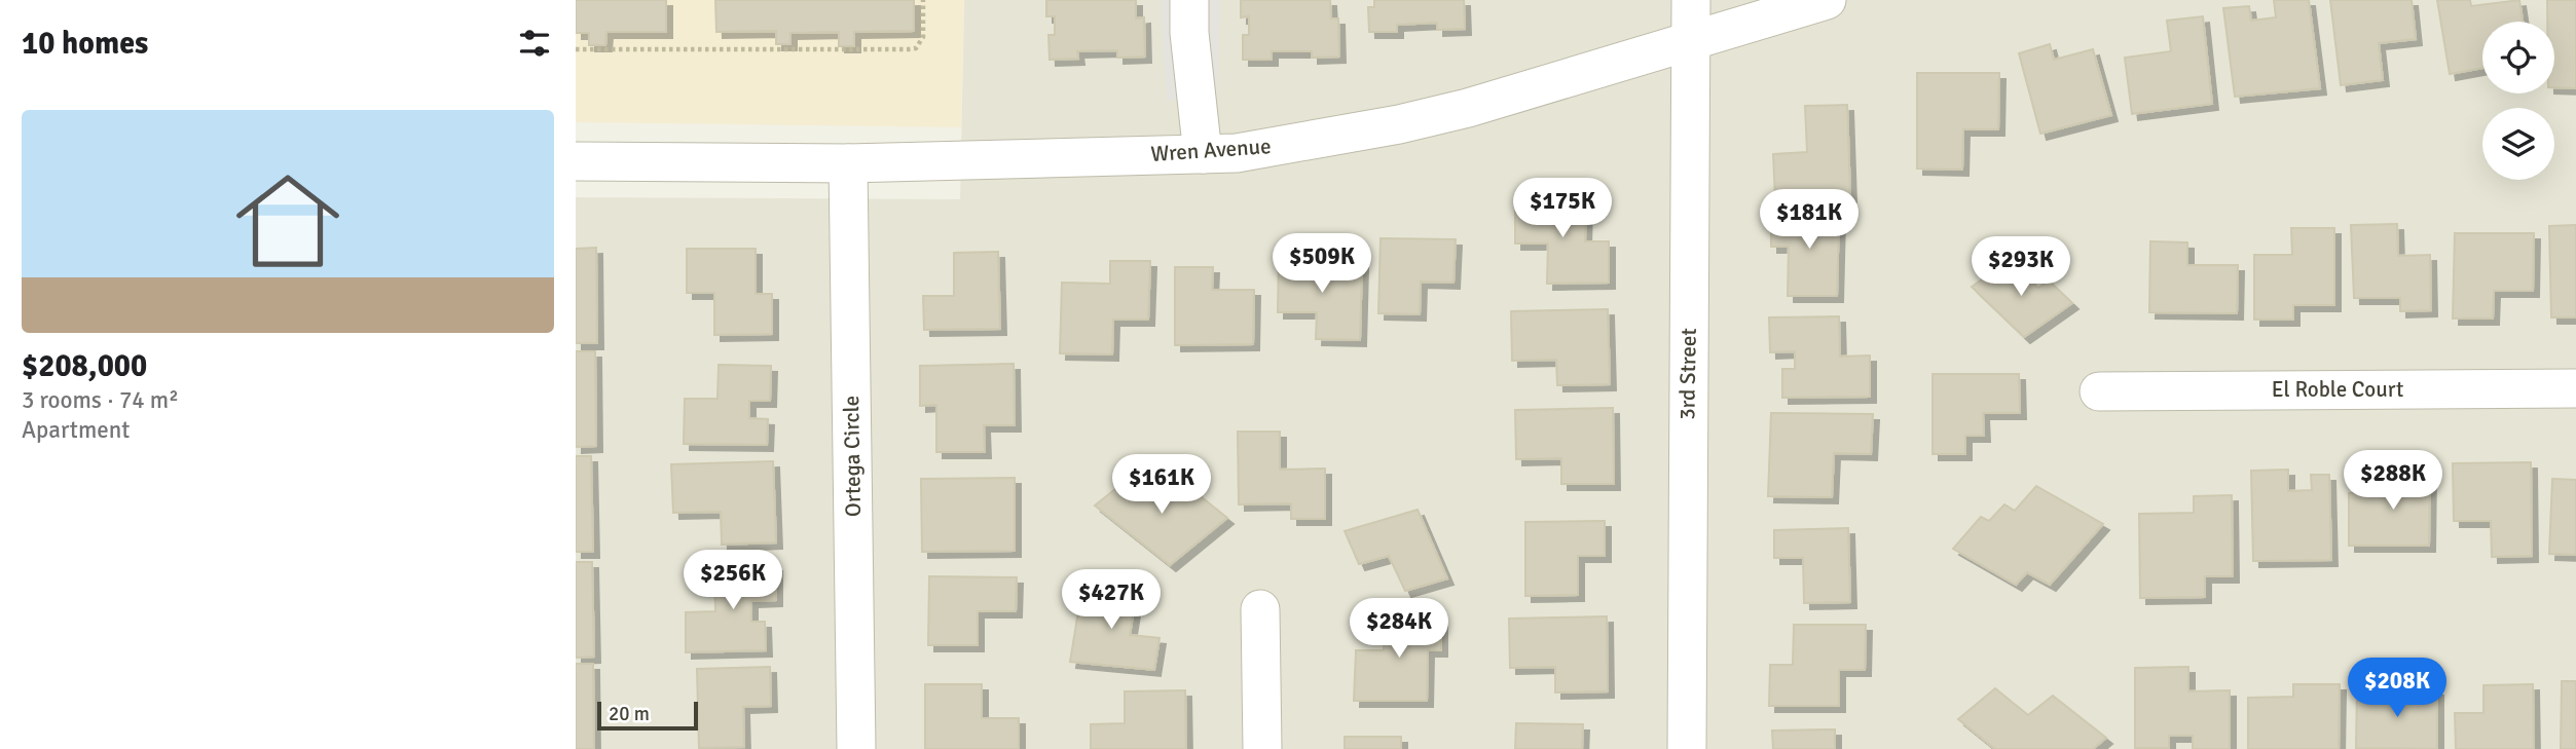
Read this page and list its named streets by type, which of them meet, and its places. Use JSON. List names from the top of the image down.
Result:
{
  "streets": {
    "street": [
      "Wren Avenue",
      "3rd Street",
      "El Roble Court",
      "Ortega Circle"
    ]
  },
  "crossings": [
    ["Wren Avenue", "3rd Street"],
    ["Wren Avenue", "Ortega Circle"]
  ],
  "scale_bar": "20 m",
  "page": {
    "heading": "10 homes",
    "list": [
      {
        "name": "$208,000",
        "note": "3 rooms · 74 m² · Apartment"
      }
    ],
    "price": [
      "$175K",
      "$181K",
      "$509K",
      "$293K",
      "$288K",
      "$161K",
      "$256K",
      "$427K",
      "$284K",
      "$208K"
    ],
    "scale": "20 m"
  }
}
